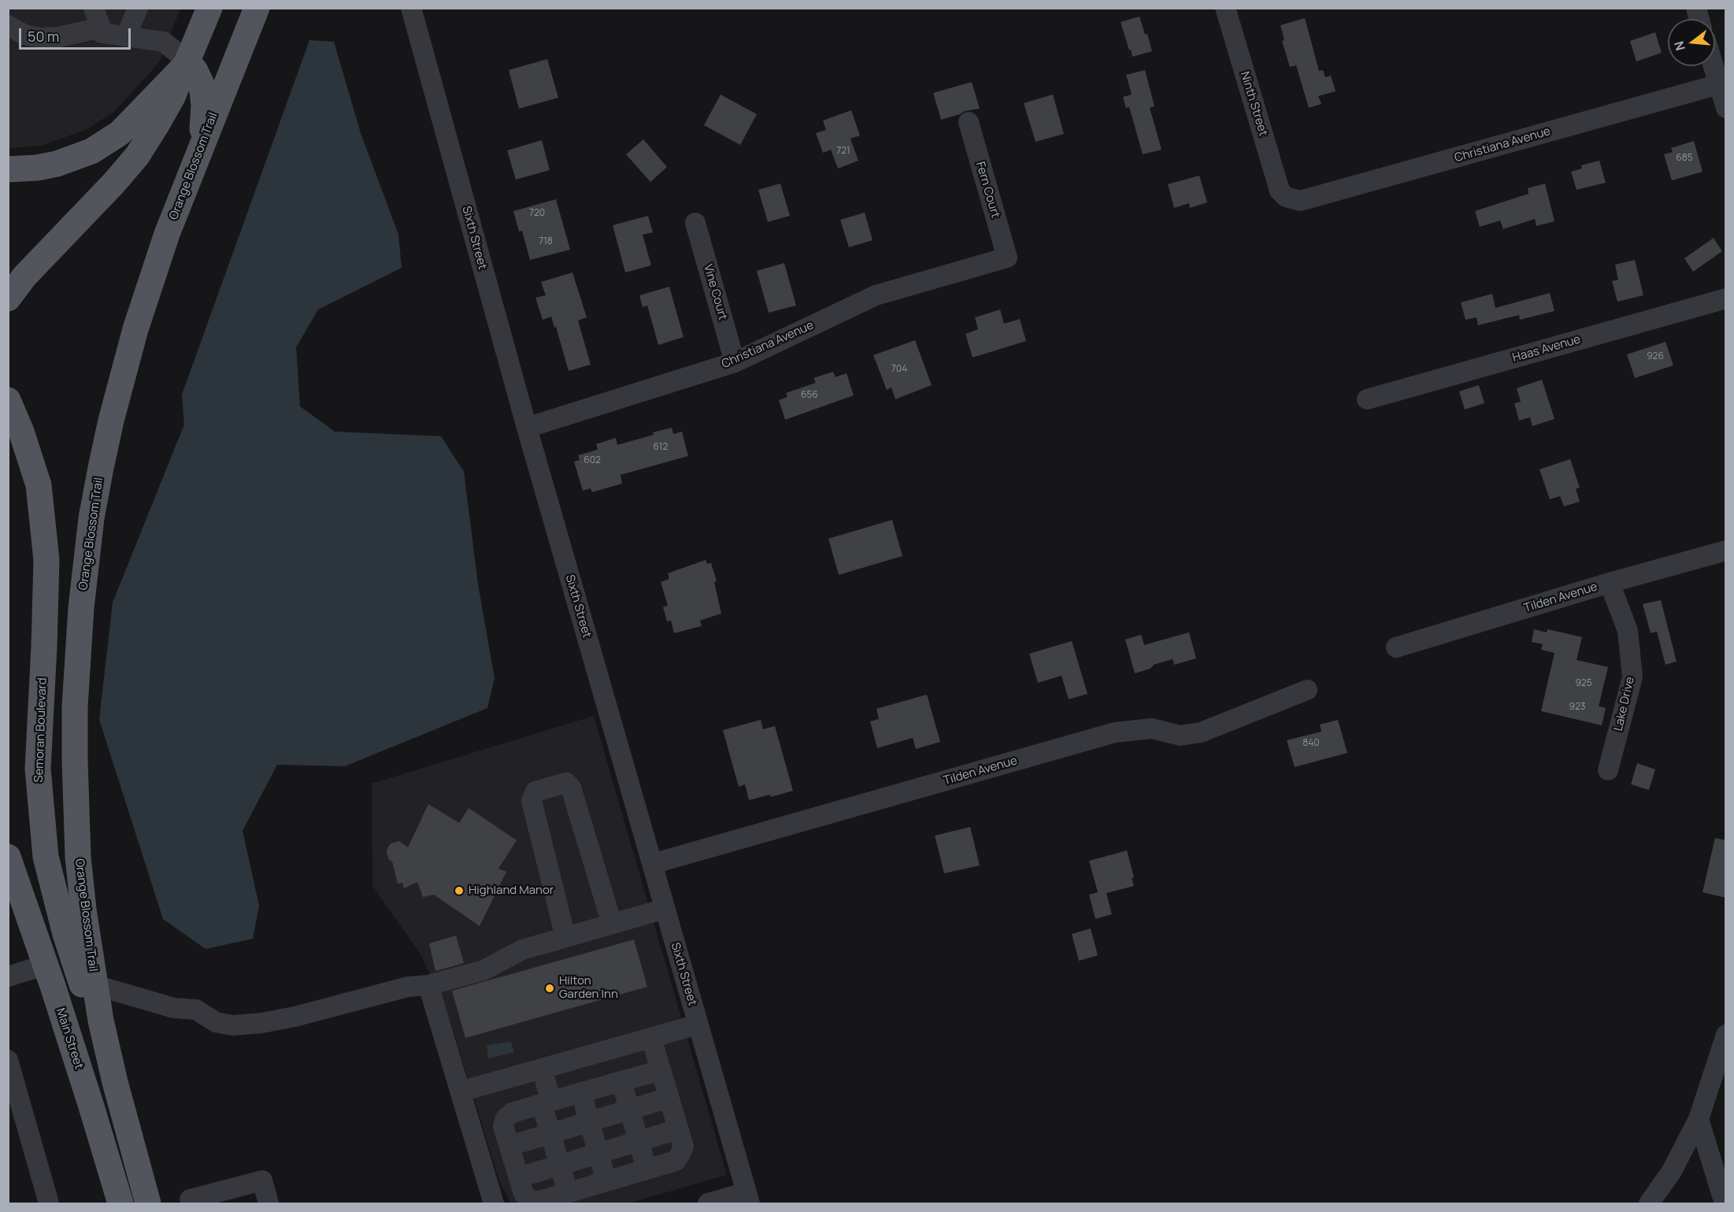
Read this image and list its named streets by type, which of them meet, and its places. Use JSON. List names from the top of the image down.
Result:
{
  "streets": {
    "main road": ["Orange Blossom Trail", "Semoran Boulevard", "Main Street"],
    "street": [
      "Ninth Street",
      "Christiana Avenue",
      "Fern Court",
      "Sixth Street",
      "Vine Court",
      "Haas Avenue",
      "Tilden Avenue",
      "Lake Drive"
    ]
  },
  "crossings": [
    ["Ninth Street", "Christiana Avenue"],
    ["Christiana Avenue", "Fern Court"],
    ["Christiana Avenue", "Sixth Street"],
    ["Christiana Avenue", "Vine Court"],
    ["Orange Blossom Trail", "Semoran Boulevard"],
    ["Sixth Street", "Tilden Avenue"],
    ["Tilden Avenue", "Lake Drive"]
  ],
  "places": ["Highland Manor", "Hilton Garden Inn"],
  "house_numbers": [
    "721",
    "685",
    "720",
    "718",
    "926",
    "704",
    "656",
    "612",
    "602",
    "925",
    "923",
    "840"
  ],
  "scale_bar": "50 m",
  "north": "left"
}
